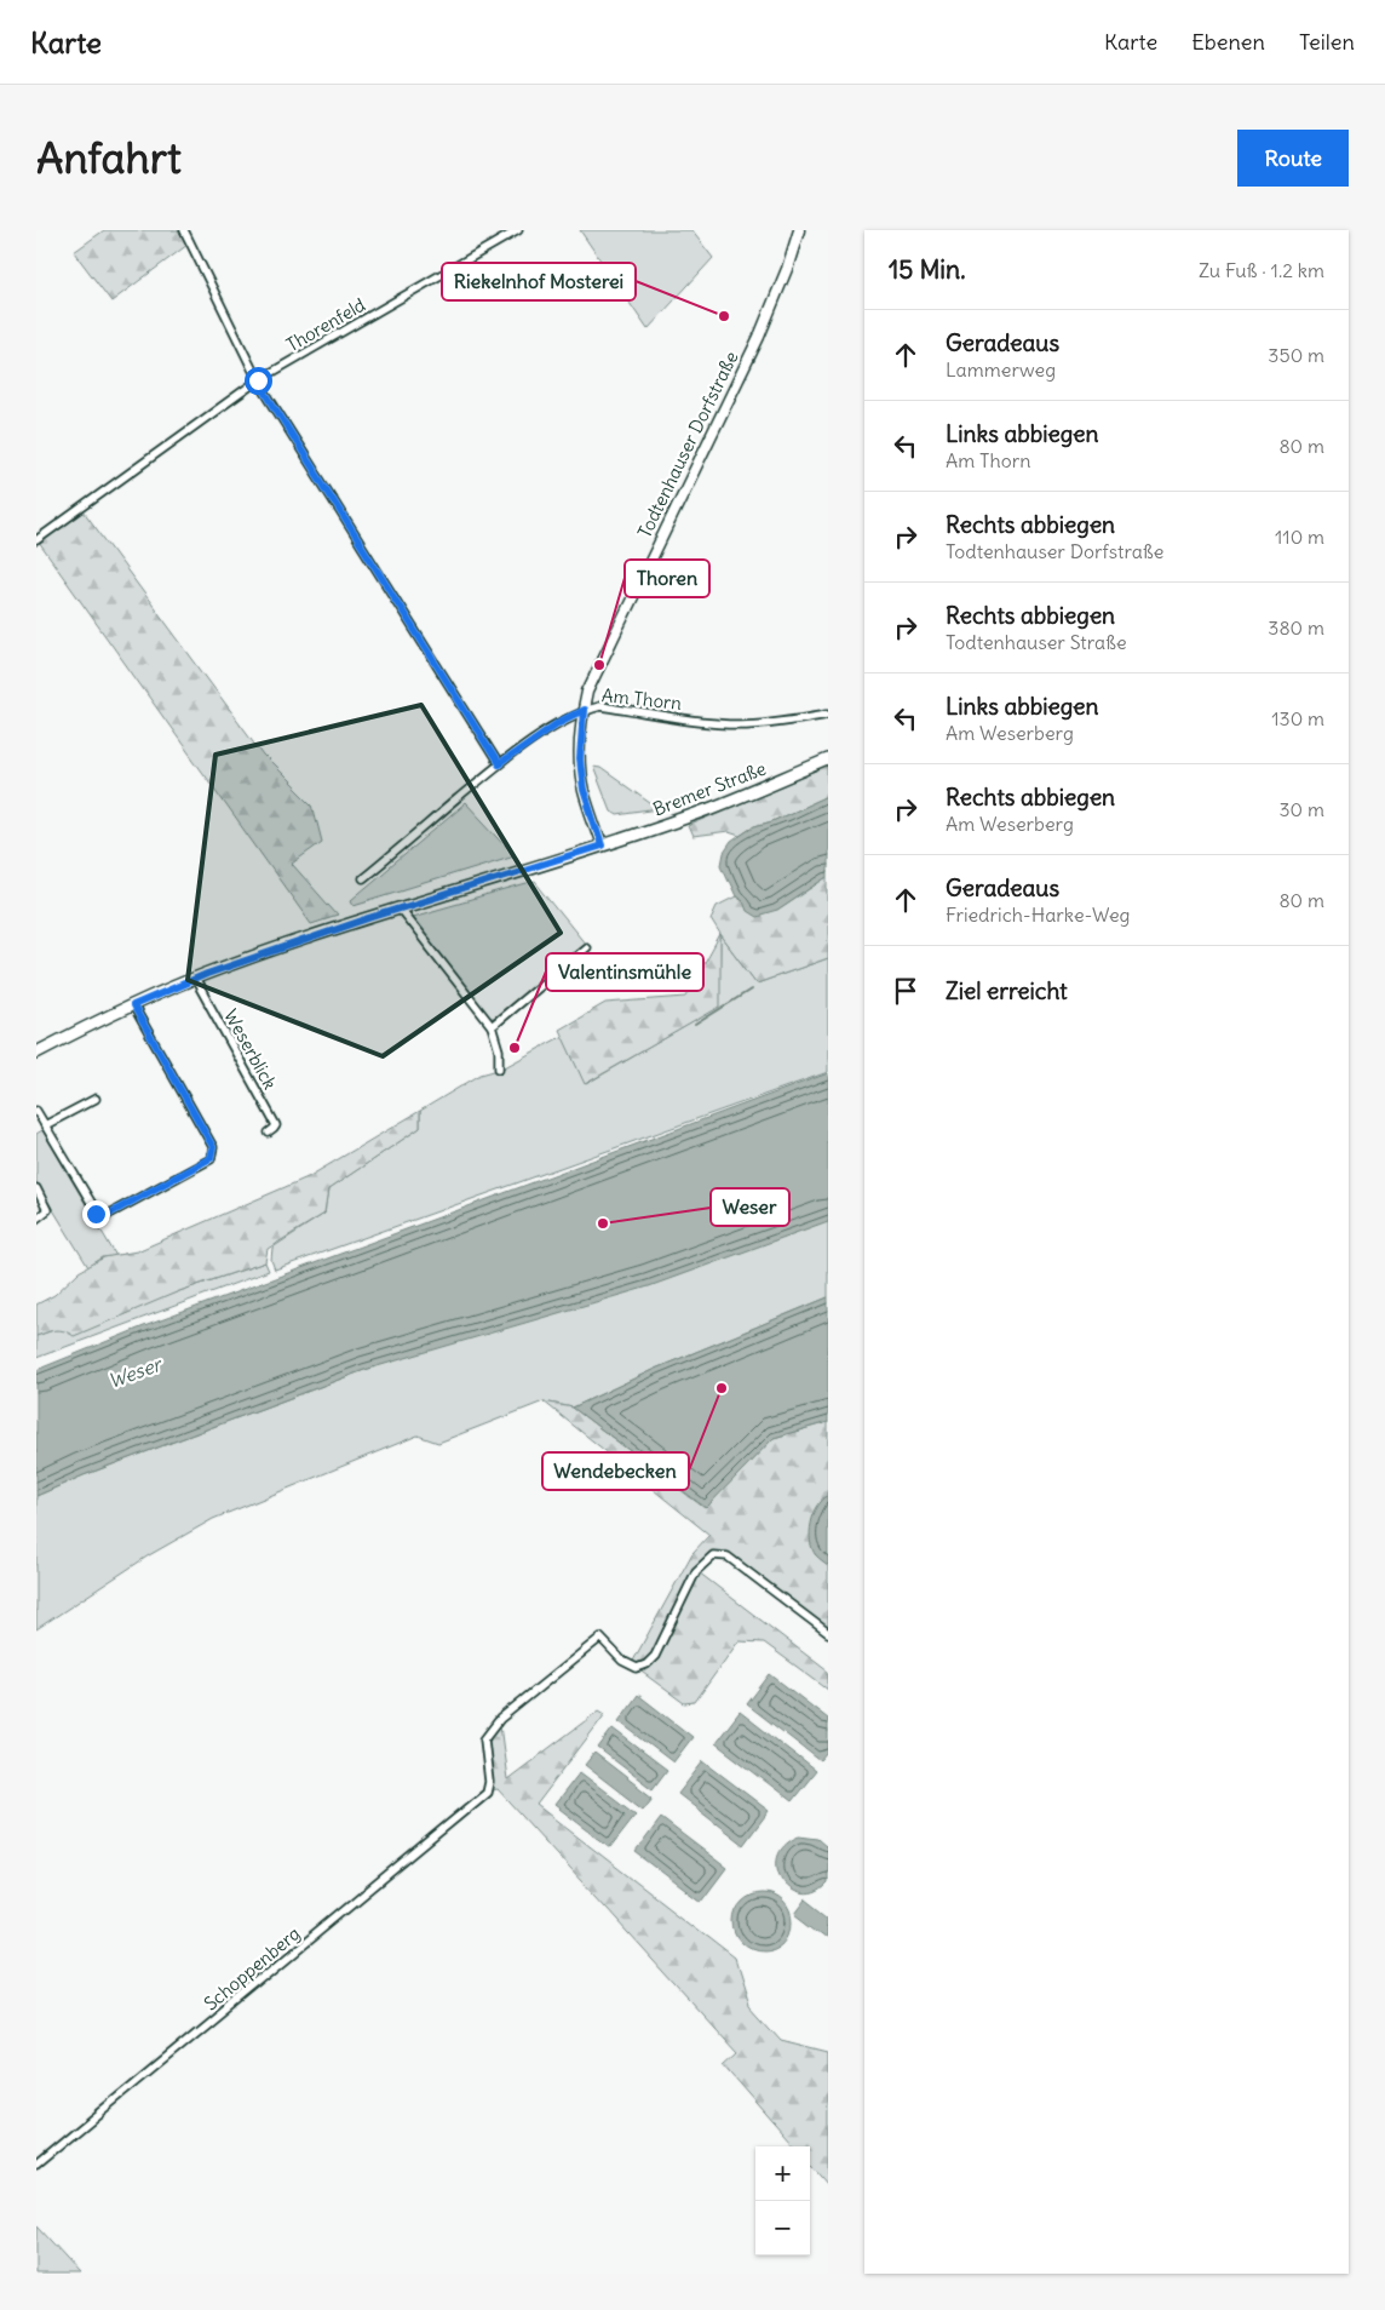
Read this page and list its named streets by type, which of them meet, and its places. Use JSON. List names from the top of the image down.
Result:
{
  "streets": {
    "main road": ["Bremer Straße"],
    "street": [
      "Thorenfeld",
      "Todtenhauser Dorfstraße",
      "Am Thorn",
      "Weserblick",
      "Schoppenberg"
    ]
  },
  "crossings": [
    ["Todtenhauser Dorfstraße", "Am Thorn"],
    ["Todtenhauser Dorfstraße", "Bremer Straße"],
    ["Bremer Straße", "Weserblick"]
  ],
  "water": ["Weser"],
  "places": [
    "Riekelnhof Mosterei",
    "Thoren",
    "Valentinsmühle",
    "Weser",
    "Wendebecken"
  ],
  "page": {
    "header": "Karte",
    "nav": ["Karte", "Ebenen", "Teilen"],
    "buttons": "Route",
    "title": "Anfahrt",
    "heading": ["15 Min.", "Zu Fuß · 1.2 km"],
    "list": [
      ["Geradeaus", "Lammerweg", "350 m"],
      ["Links abbiegen", "Am Thorn", "80 m"],
      ["Rechts abbiegen", "Todtenhauser Dorfstraße", "110 m"],
      ["Rechts abbiegen", "Todtenhauser Straße", "380 m"],
      ["Links abbiegen", "Am Weserberg", "130 m"],
      ["Rechts abbiegen", "Am Weserberg", "30 m"],
      ["Geradeaus", "Friedrich-Harke-Weg", "80 m"],
      "Ziel erreicht"
    ],
    "map_buttons": ["+", "−"]
  }
}
